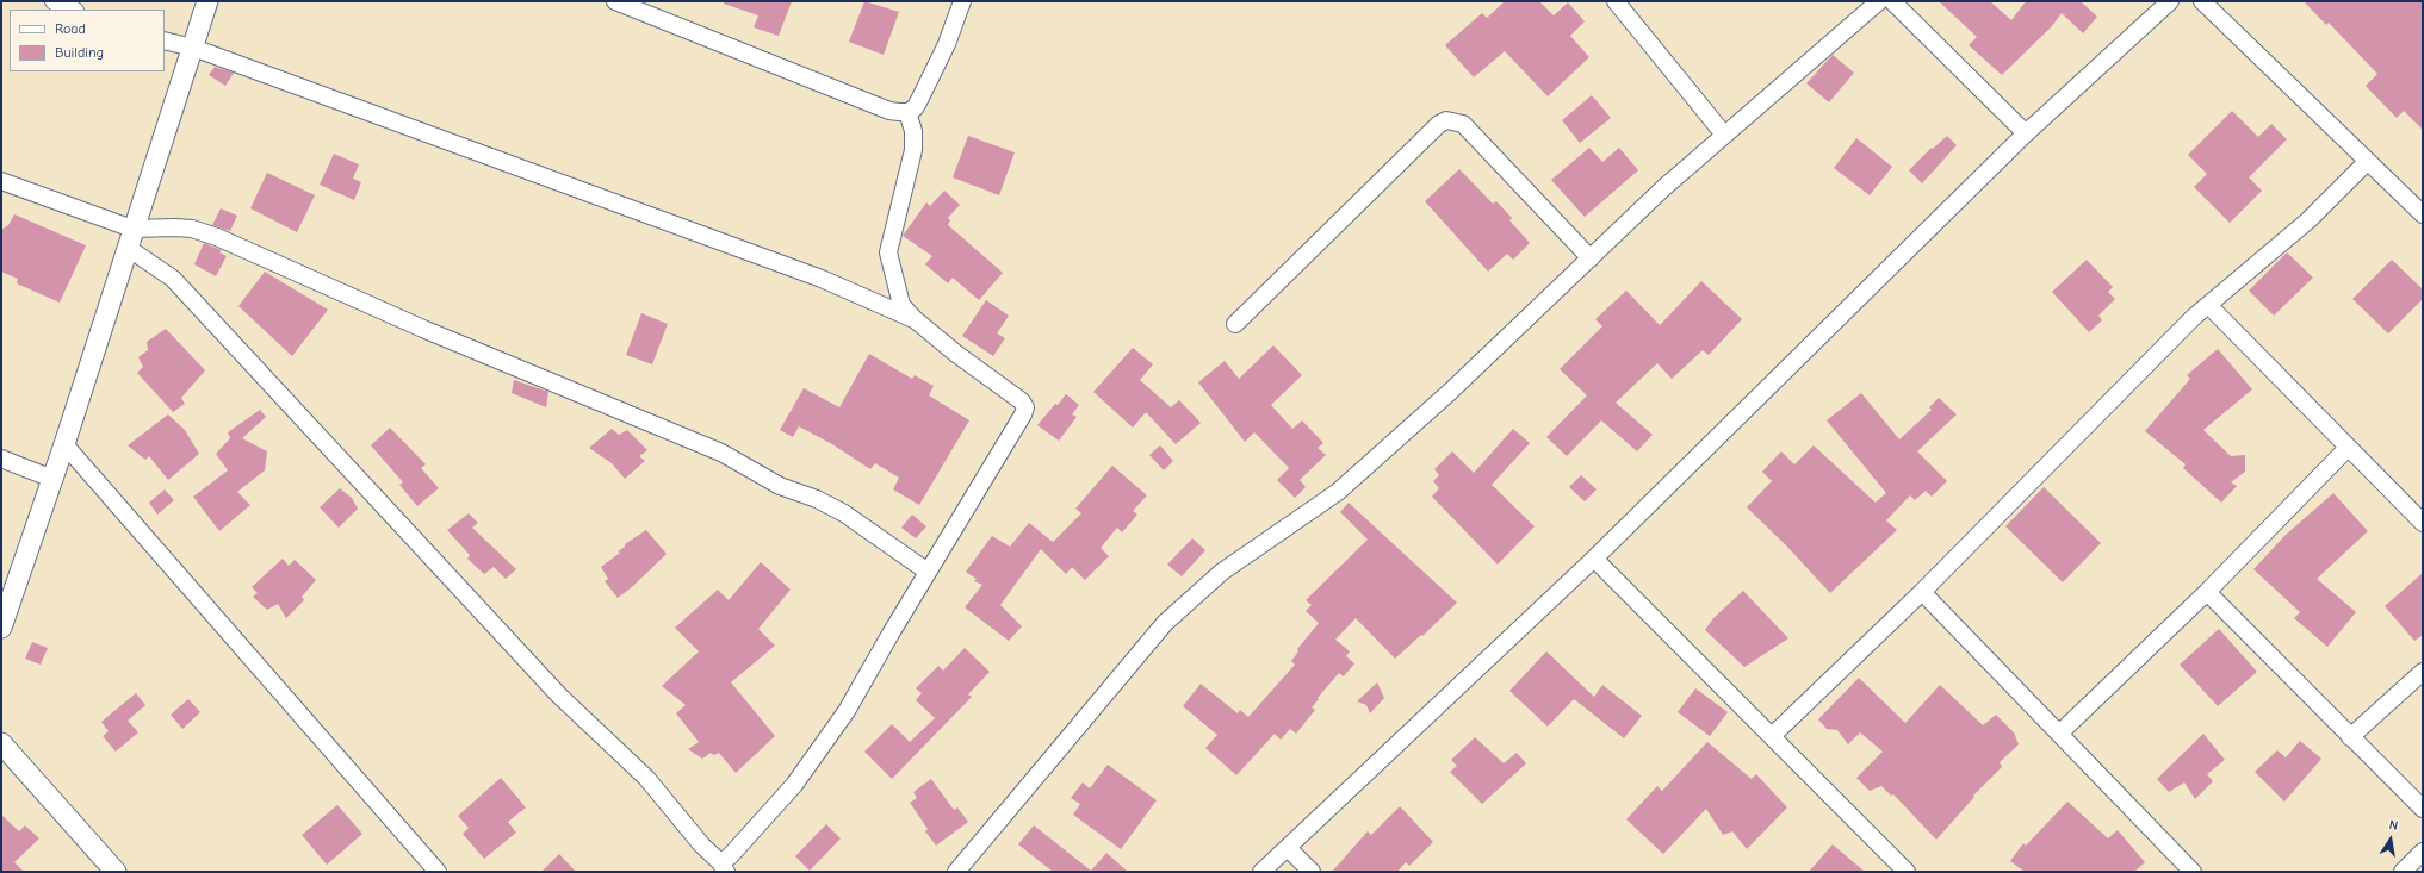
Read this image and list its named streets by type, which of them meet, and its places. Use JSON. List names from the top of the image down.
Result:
{
  "legend": ["Road", "Building"],
  "north": "top"
}
